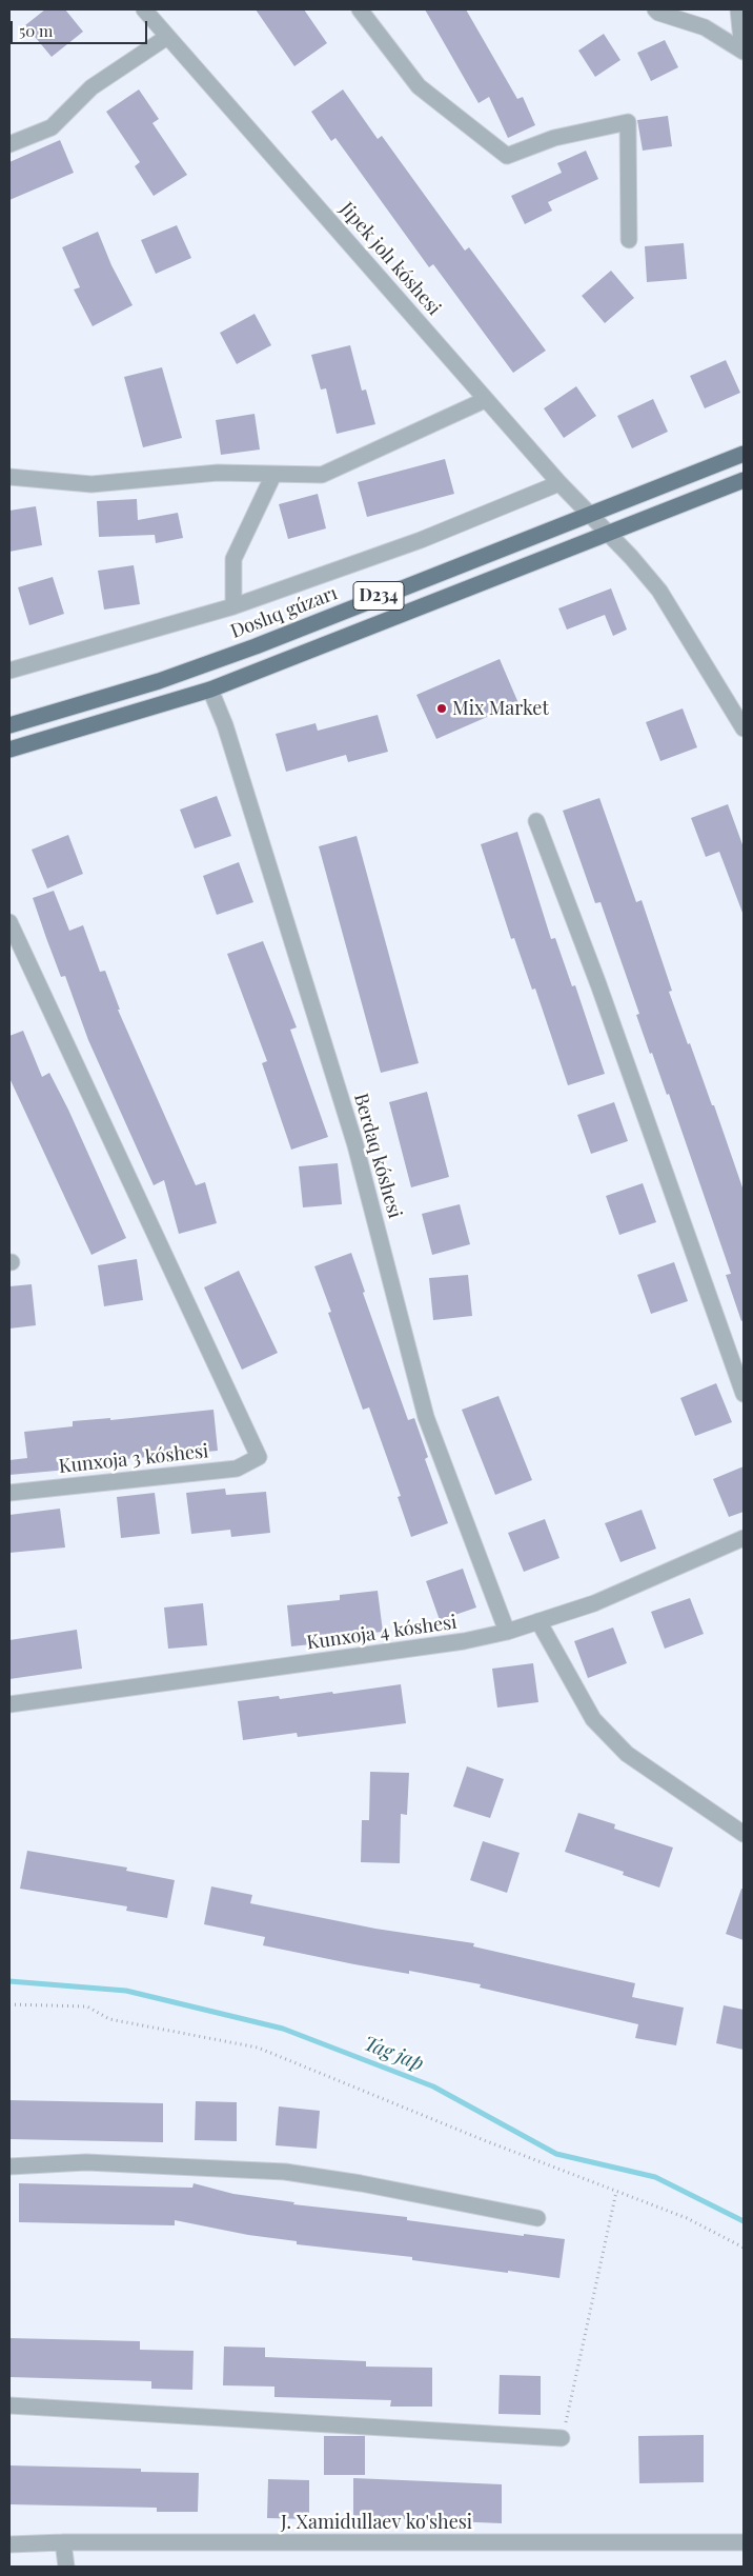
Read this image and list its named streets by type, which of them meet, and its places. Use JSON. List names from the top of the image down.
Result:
{
  "streets": {
    "main road": ["D234", "Doslıq gúzarı"],
    "street": [
      "Jipek jolı kóshesi",
      "Berdaq kóshesi",
      "Kunxoja 3 kóshesi",
      "Kunxoja 4 kóshesi",
      "J. Xamidullaev ko'shesi"
    ]
  },
  "crossings": [
    ["Jipek jolı kóshesi", "D234"],
    ["Jipek jolı kóshesi", "Doslıq gúzarı"],
    ["D234", "Berdaq kóshesi"],
    ["Berdaq kóshesi", "Kunxoja 4 kóshesi"]
  ],
  "water": ["Tag jap"],
  "places": ["Mix Market"],
  "scale_bar": "50 m"
}
